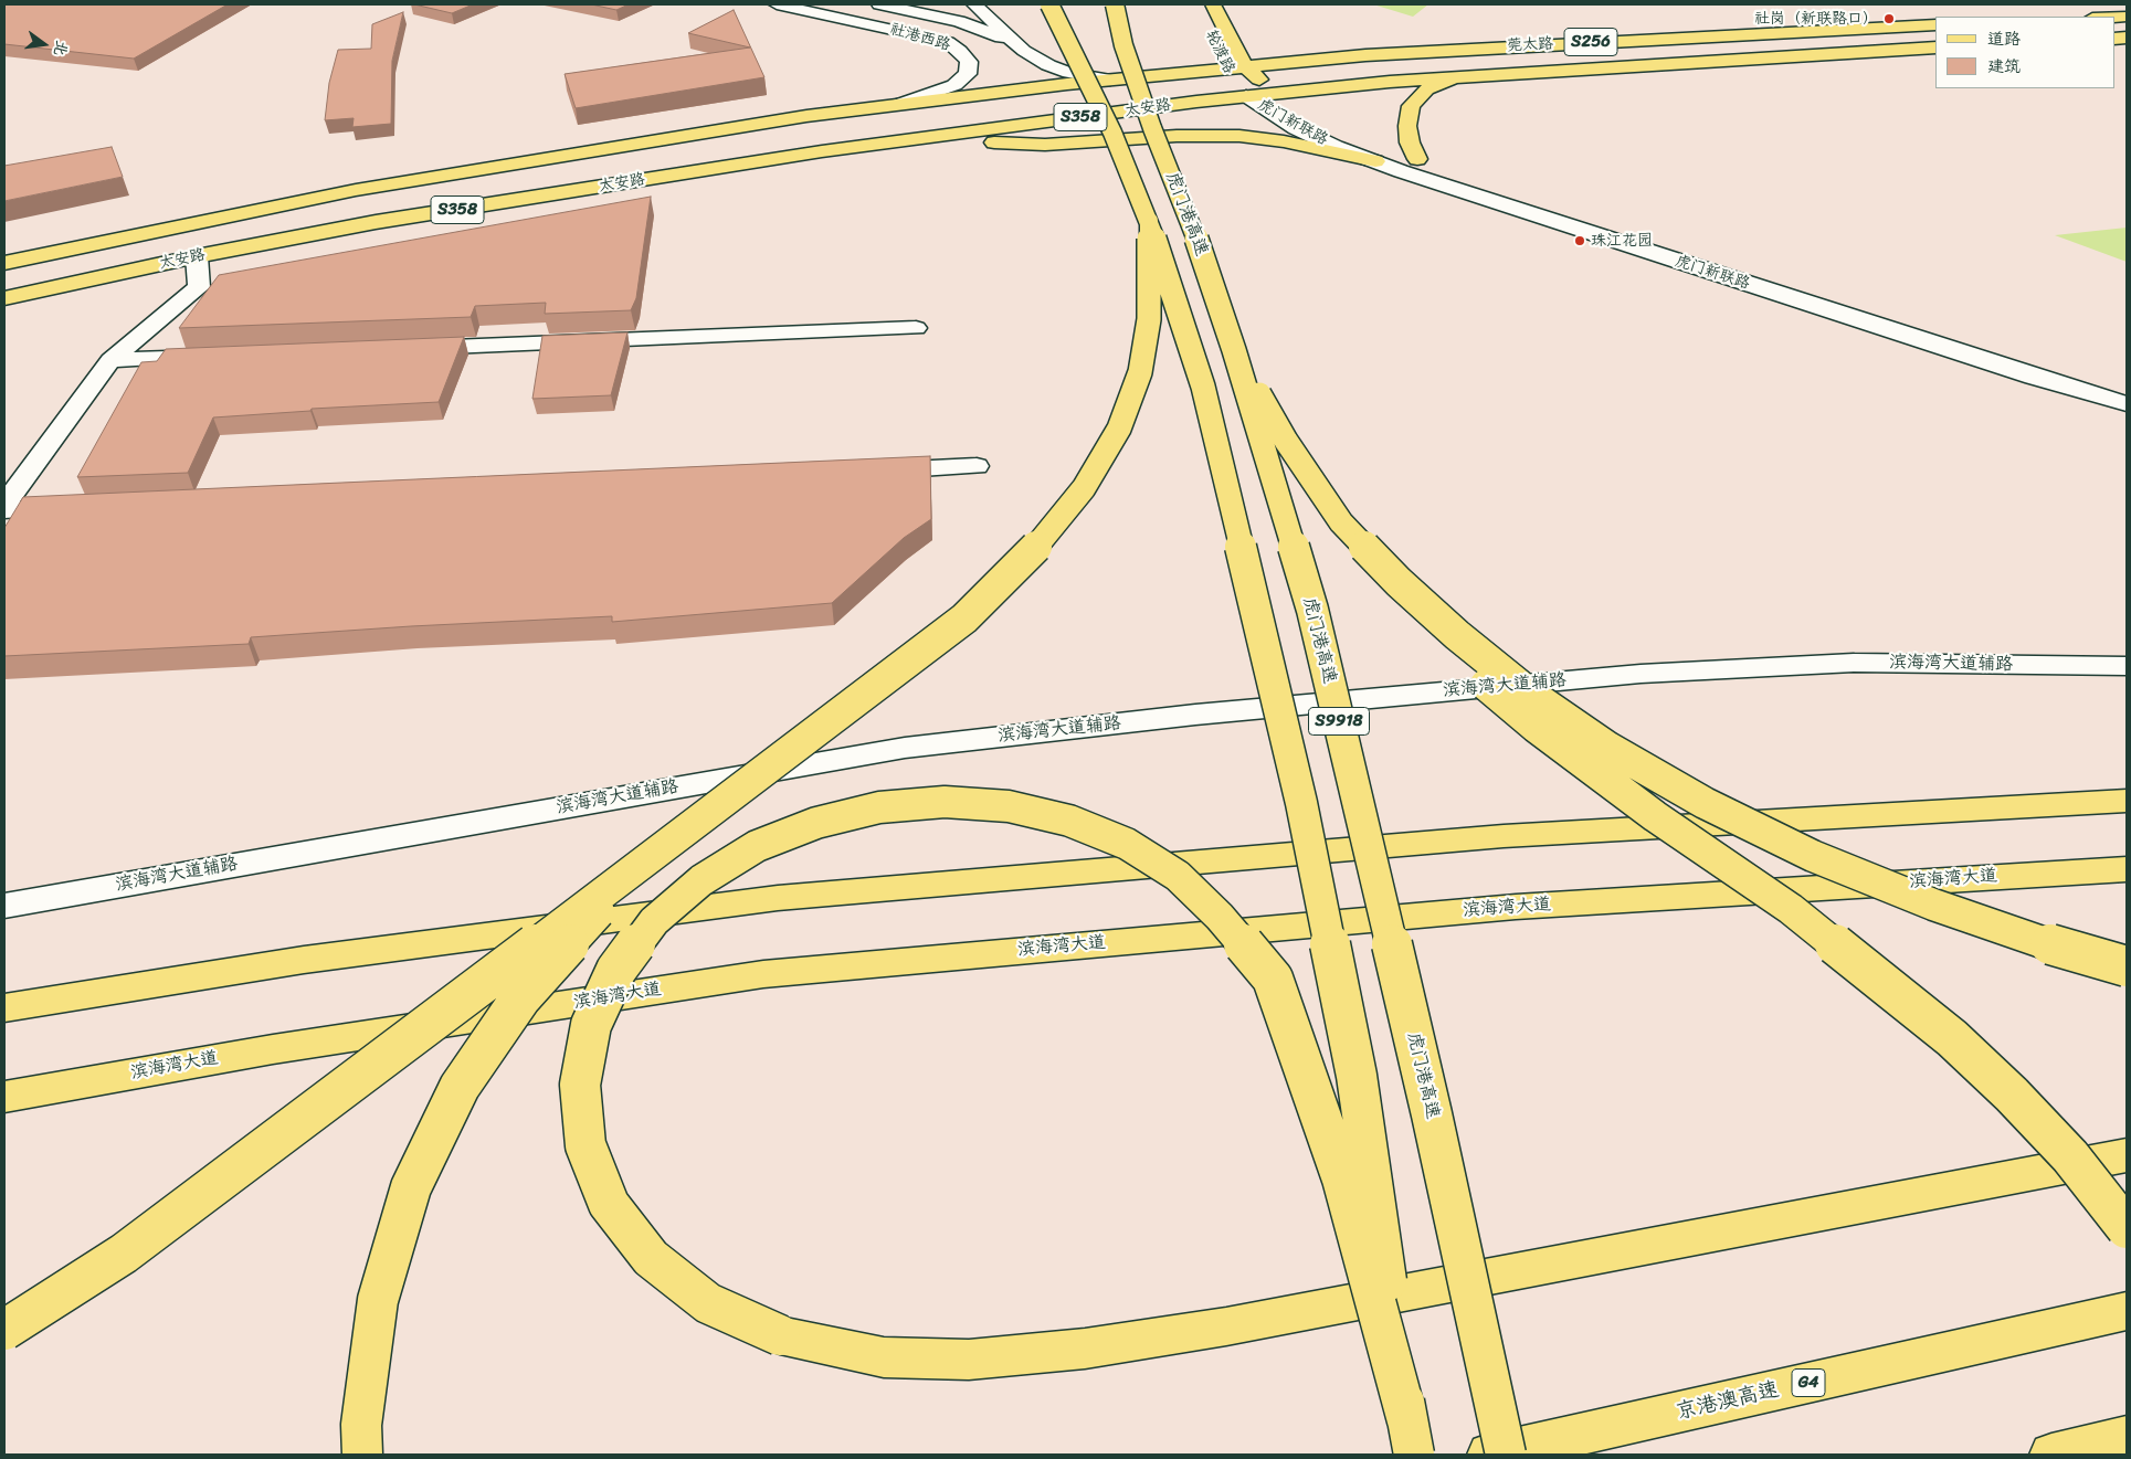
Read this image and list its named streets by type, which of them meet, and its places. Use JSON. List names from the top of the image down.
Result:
{
  "streets": {
    "main road": [
      "S256",
      "莞太路",
      "轮渡路",
      "太安路",
      "S358",
      "虎门港高速",
      "S9918",
      "滨海湾大道",
      "G4",
      "京港澳高速"
    ],
    "street": ["社港西路", "虎门新联路", "滨海湾大道辅路"]
  },
  "crossings": [
    ["社港西路", "太安路"],
    ["S256", "莞太路"],
    ["S256", "轮渡路"],
    ["S256", "太安路"],
    ["S256", "虎门新联路"],
    ["莞太路", "轮渡路"],
    ["莞太路", "太安路"],
    ["莞太路", "虎门新联路"],
    ["轮渡路", "太安路"],
    ["轮渡路", "虎门新联路"],
    ["太安路", "虎门新联路"]
  ],
  "places": ["社岗（新联路口）", "珠江花园"],
  "legend": ["道路", "建筑"],
  "north": "right"
}
